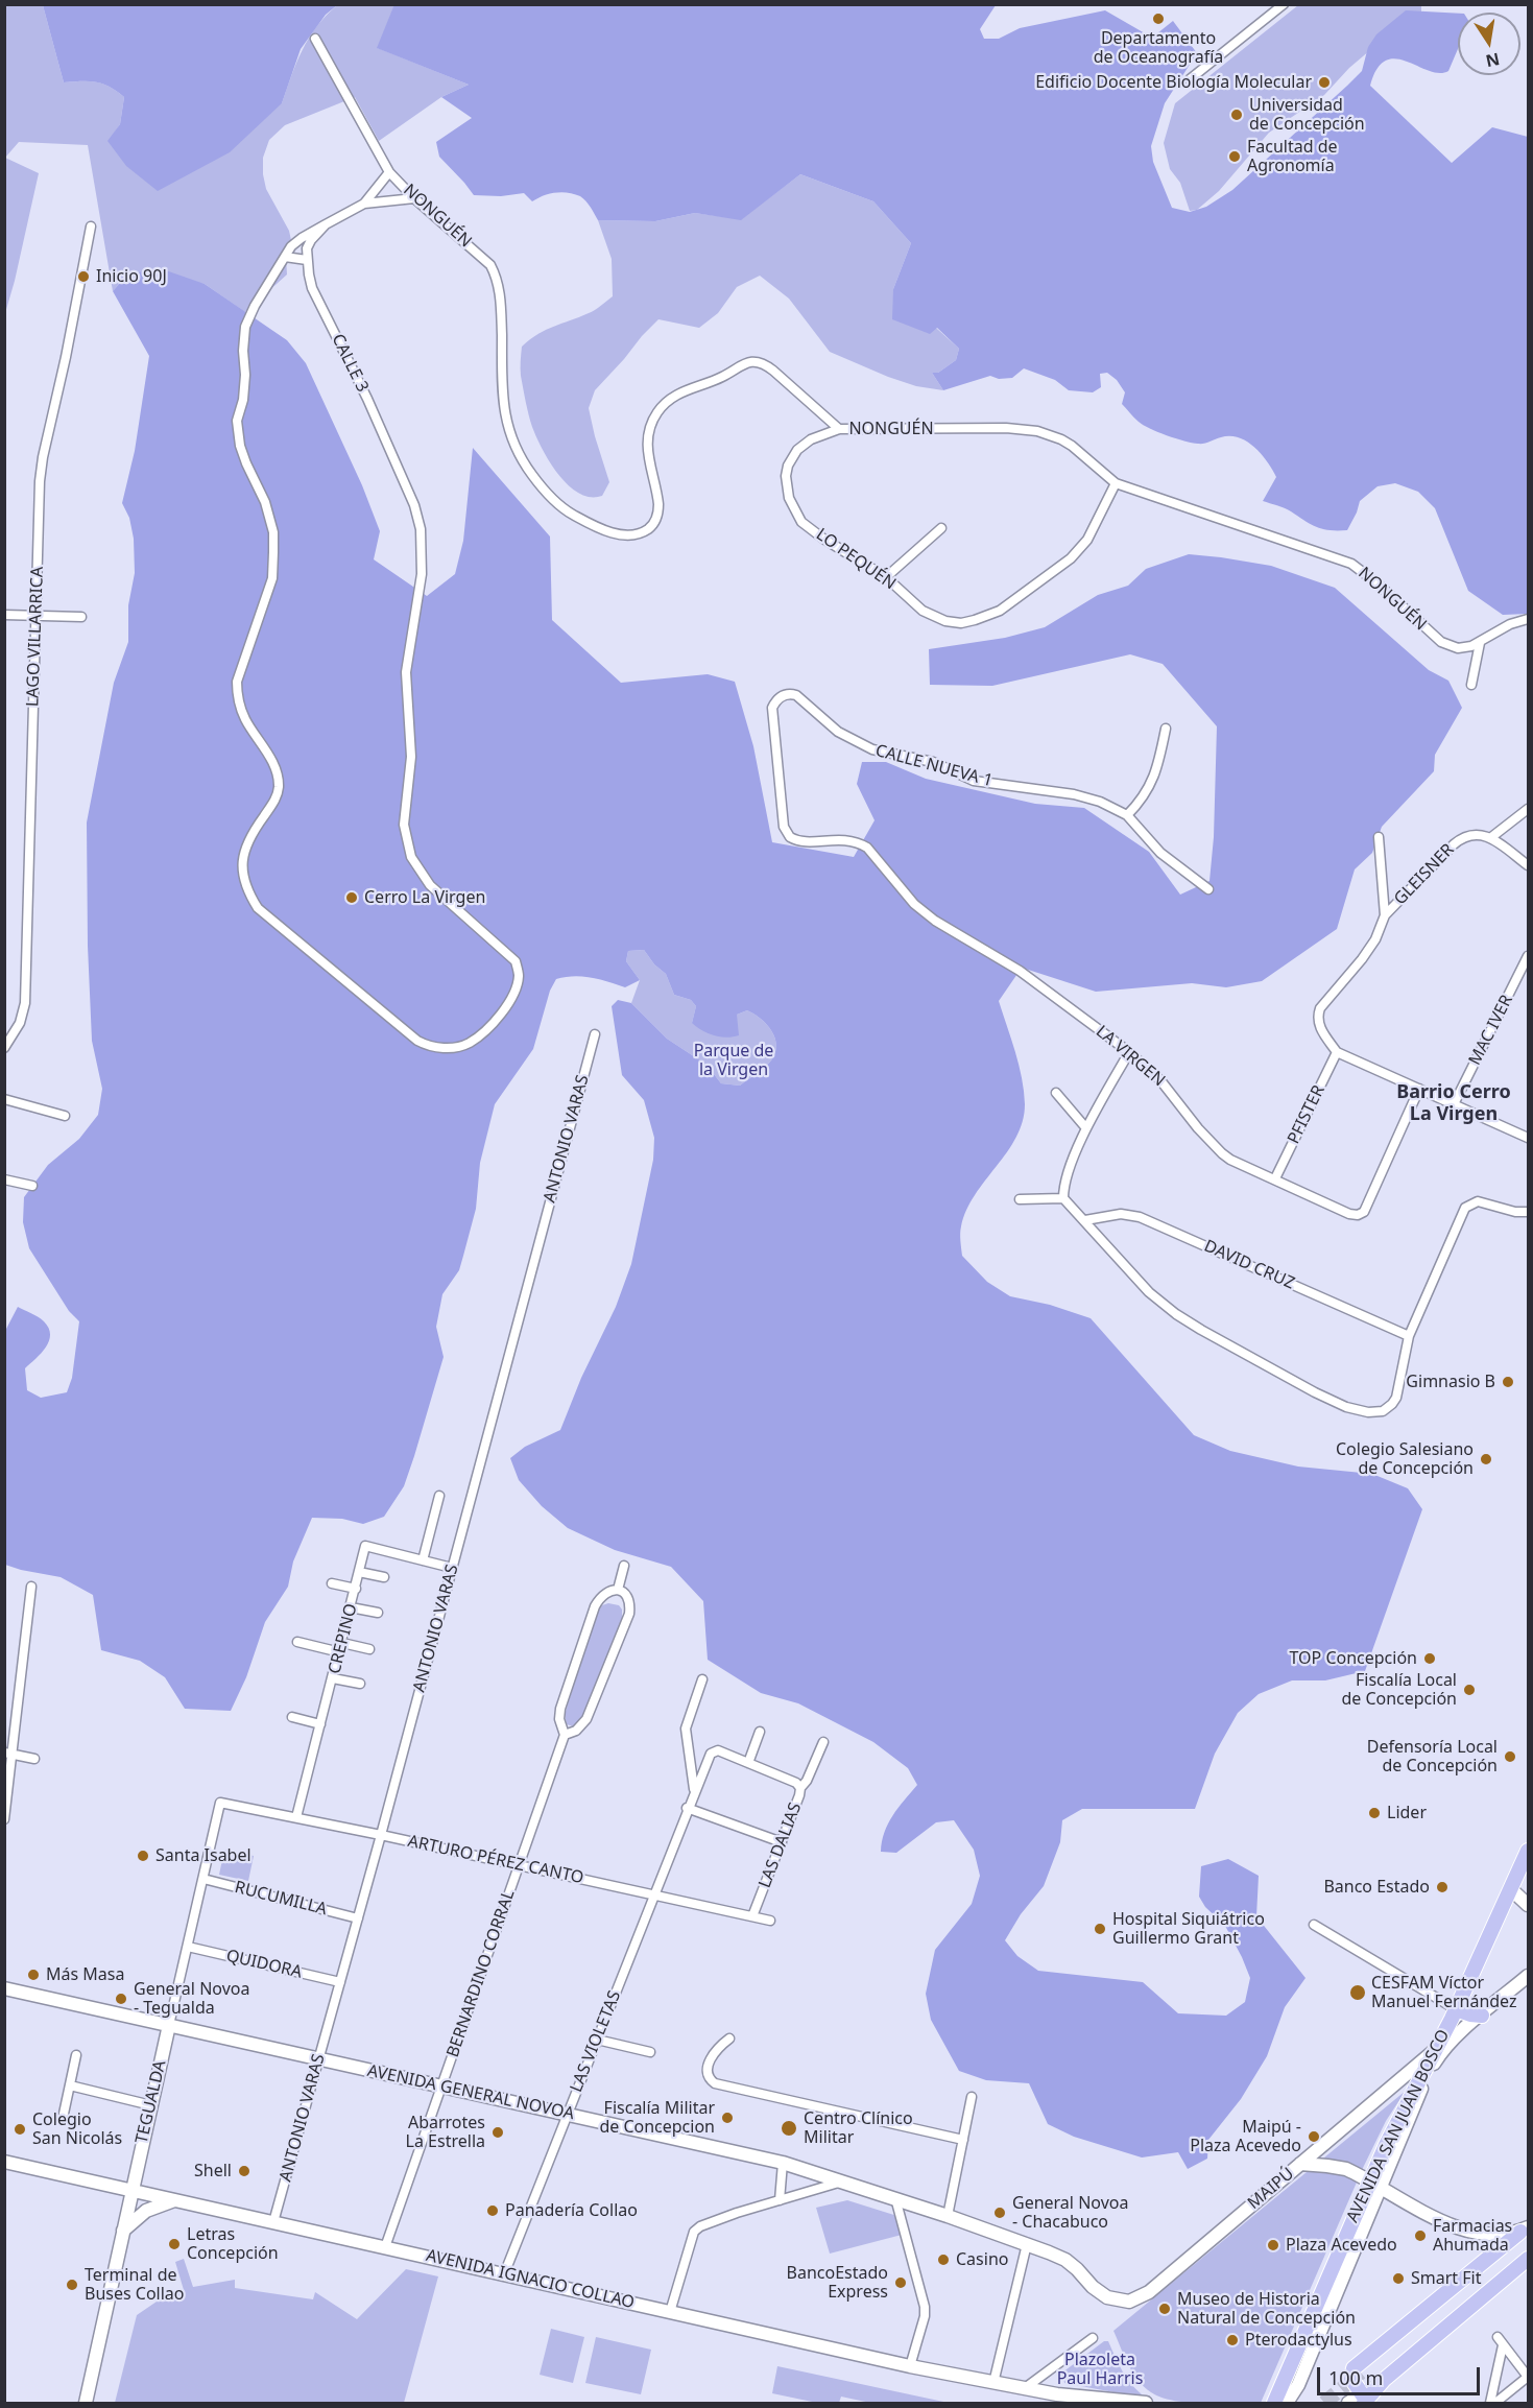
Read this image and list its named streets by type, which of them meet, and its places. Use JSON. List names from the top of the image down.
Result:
{
  "streets": {
    "main road": [
      "AVENIDA GENERAL NOVOA",
      "TEGUALDA",
      "AVENIDA SAN JUAN BOSCO",
      "MAIPÚ",
      "AVENIDA IGNACIO COLLAO"
    ],
    "street": [
      "NONGUÉN",
      "CALLE 3",
      "LO PEQUÉN",
      "LAGO VILLARRICA",
      "CALLE NUEVA 1",
      "GLEISNER",
      "MAC IVER",
      "LA VIRGEN",
      "PFISTER",
      "ANTONIO VARAS",
      "DAVID CRUZ",
      "CREPINO",
      "LAS DALIAS",
      "ARTURO PÉREZ CANTO",
      "RUCUMILLA",
      "QUIDORA",
      "BERNARDINO CORRAL",
      "LAS VIOLETAS"
    ]
  },
  "crossings": [
    ["NONGUÉN", "LO PEQUÉN"],
    ["CALLE NUEVA 1", "LA VIRGEN"],
    ["GLEISNER", "PFISTER"],
    ["LA VIRGEN", "PFISTER"],
    ["ANTONIO VARAS", "CREPINO"],
    ["ANTONIO VARAS", "ARTURO PÉREZ CANTO"],
    ["ANTONIO VARAS", "RUCUMILLA"],
    ["ANTONIO VARAS", "QUIDORA"],
    ["ANTONIO VARAS", "AVENIDA GENERAL NOVOA"],
    ["ANTONIO VARAS", "AVENIDA IGNACIO COLLAO"],
    ["CREPINO", "ARTURO PÉREZ CANTO"],
    ["LAS DALIAS", "ARTURO PÉREZ CANTO"],
    ["ARTURO PÉREZ CANTO", "BERNARDINO CORRAL"],
    ["ARTURO PÉREZ CANTO", "LAS VIOLETAS"],
    ["ARTURO PÉREZ CANTO", "TEGUALDA"],
    ["RUCUMILLA", "TEGUALDA"],
    ["QUIDORA", "TEGUALDA"],
    ["BERNARDINO CORRAL", "AVENIDA GENERAL NOVOA"],
    ["BERNARDINO CORRAL", "AVENIDA IGNACIO COLLAO"],
    ["LAS VIOLETAS", "AVENIDA GENERAL NOVOA"],
    ["LAS VIOLETAS", "AVENIDA IGNACIO COLLAO"],
    ["AVENIDA GENERAL NOVOA", "TEGUALDA"],
    ["AVENIDA GENERAL NOVOA", "MAIPÚ"],
    ["TEGUALDA", "AVENIDA IGNACIO COLLAO"],
    ["AVENIDA SAN JUAN BOSCO", "MAIPÚ"]
  ],
  "districts": ["Barrio Cerro La Virgen"],
  "parks": ["Parque de la Virgen", "Plazoleta Paul Harris"],
  "places": [
    "Departamento de Oceanografía",
    "Edificio Docente Biología Molecular",
    "Universidad de Concepción",
    "Facultad de Agronomía",
    "Inicio 90J",
    "Cerro La Virgen",
    "Gimnasio B",
    "Colegio Salesiano de Concepción",
    "TOP Concepción",
    "Fiscalía Local de Concepción",
    "Defensoría Local de Concepción",
    "Lider",
    "Santa Isabel",
    "Banco Estado",
    "Hospital Siquiátrico Guillermo Grant",
    "Más Masa",
    "CESFAM Víctor Manuel Fernández",
    "General Novoa - Tegualda",
    "Fiscalía Militar de Concepcion",
    "Centro Clínico Militar",
    "Colegio San Nicolás",
    "Abarrotes La Estrella",
    "Maipú - Plaza Acevedo",
    "Shell",
    "Panadería Collao",
    "General Novoa - Chacabuco",
    "Farmacias Ahumada",
    "Letras Concepción",
    "Plaza Acevedo",
    "Casino",
    "Smart Fit",
    "BancoEstado Express",
    "Terminal de Buses Collao",
    "Museo de Historia Natural de Concepción",
    "Pterodactylus"
  ],
  "scale_bar": "100 m",
  "north": "bottom"
}
